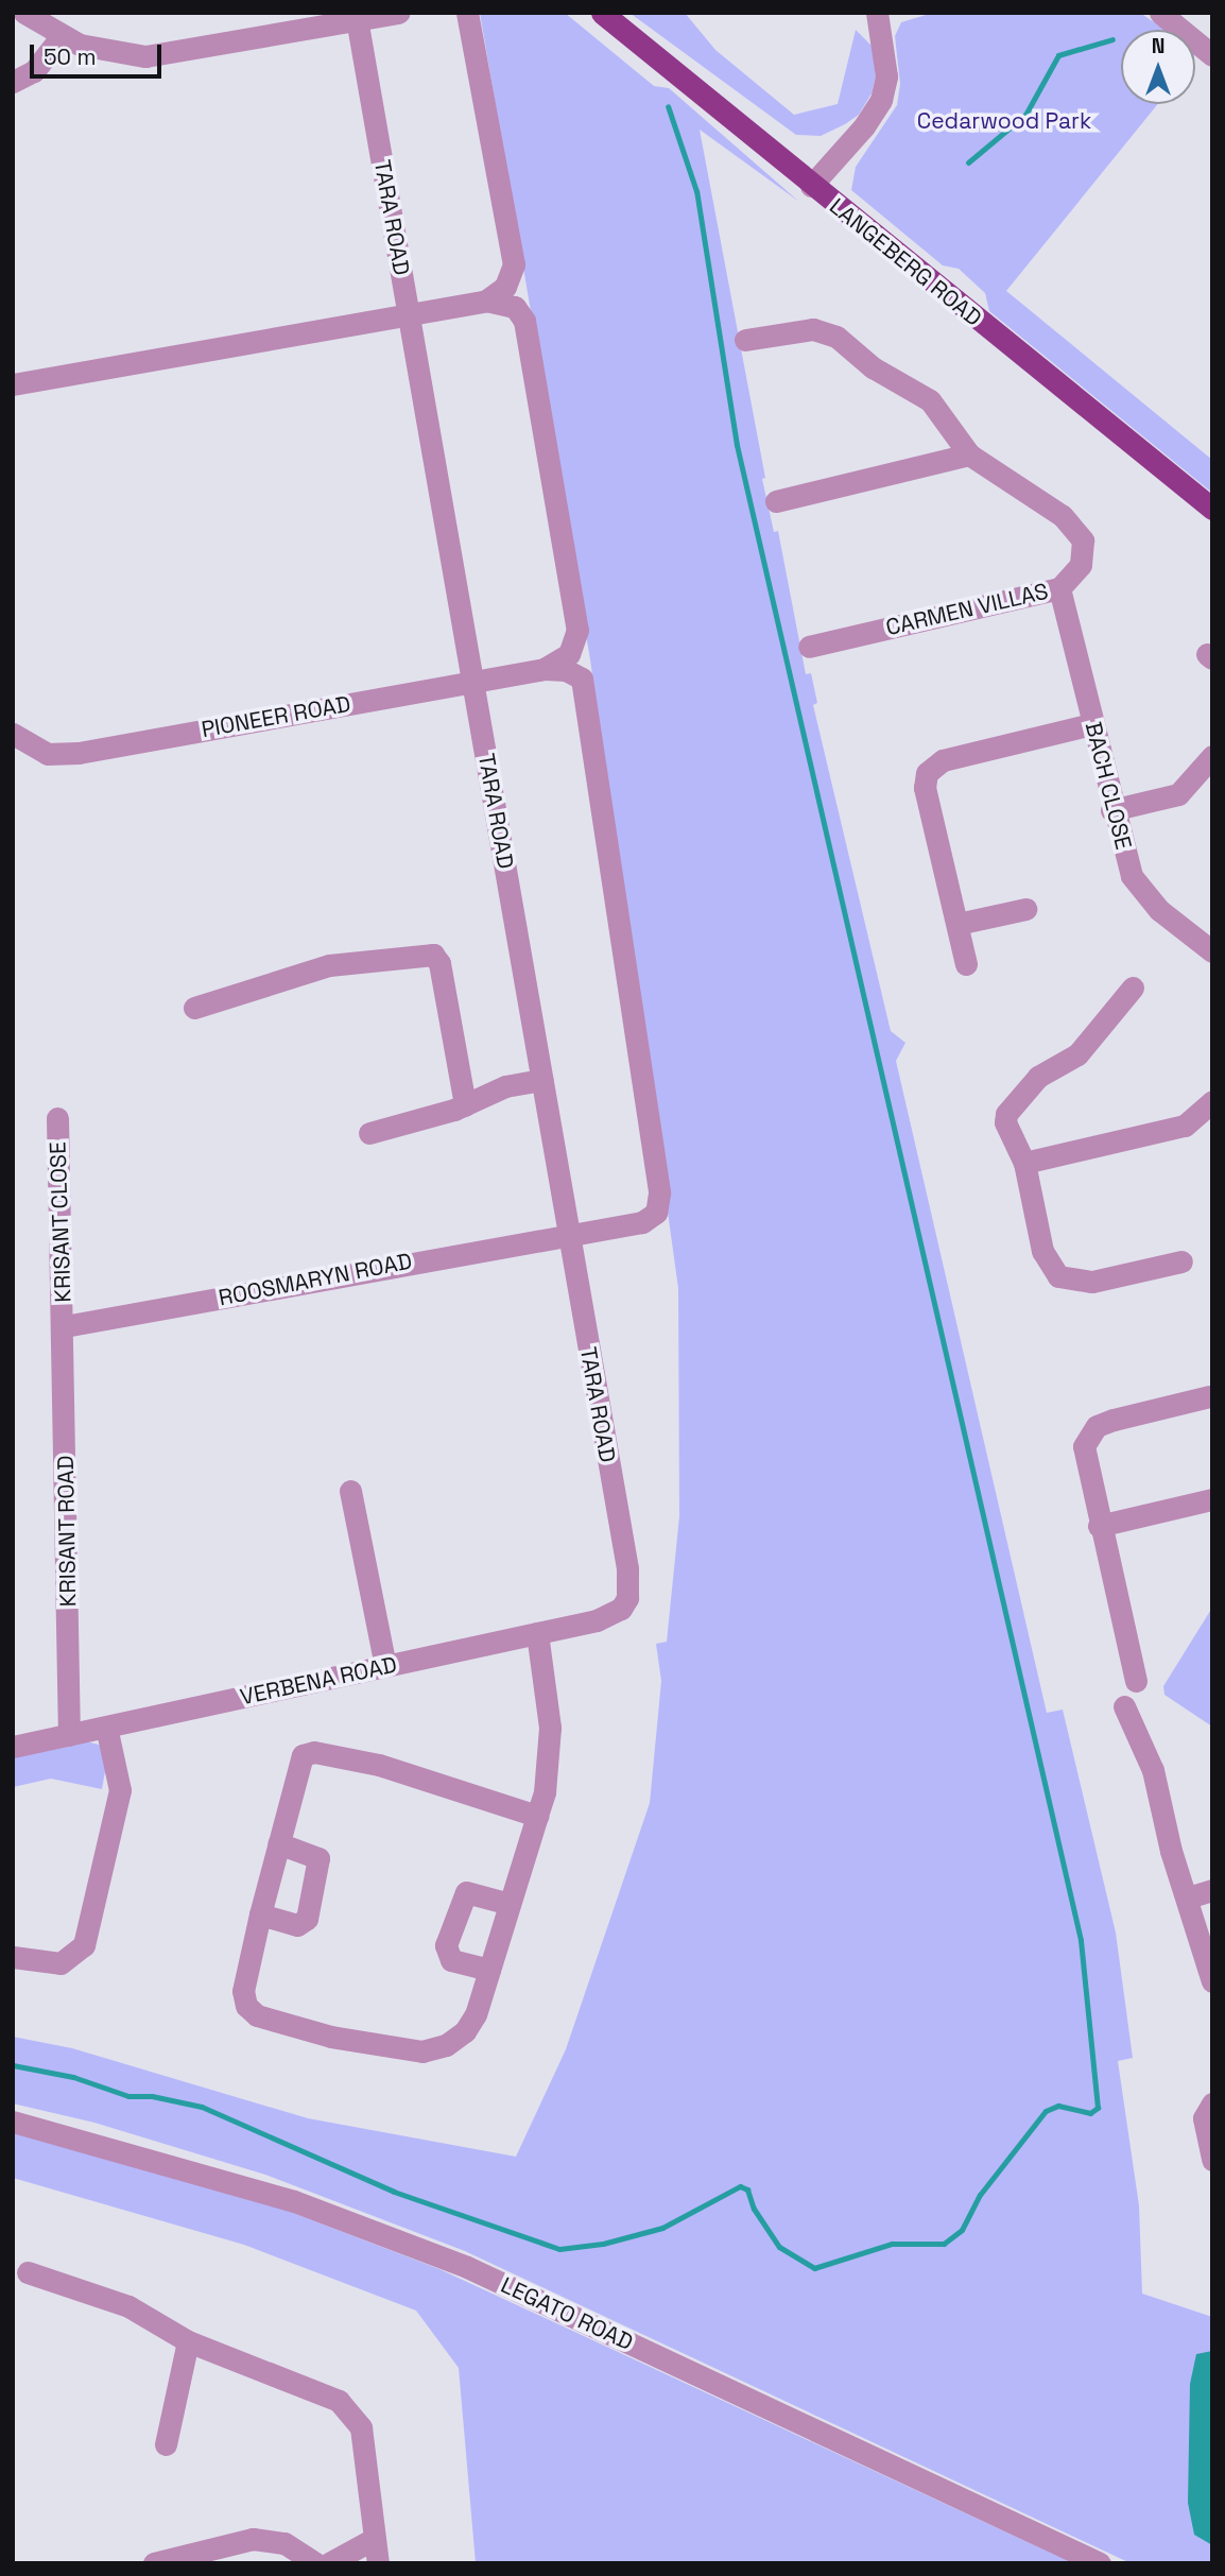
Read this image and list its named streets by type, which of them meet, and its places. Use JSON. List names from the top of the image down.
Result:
{
  "streets": {
    "main road": ["LANGEBERG ROAD"],
    "street": [
      "TARA ROAD",
      "CARMEN VILLAS",
      "PIONEER ROAD",
      "BACH CLOSE",
      "KRISANT CLOSE",
      "ROOSMARYN ROAD",
      "KRISANT ROAD",
      "VERBENA ROAD",
      "LEGATO ROAD"
    ]
  },
  "crossings": [
    ["TARA ROAD", "PIONEER ROAD"],
    ["TARA ROAD", "ROOSMARYN ROAD"],
    ["TARA ROAD", "VERBENA ROAD"],
    ["CARMEN VILLAS", "BACH CLOSE"],
    ["PIONEER ROAD", "ROOSMARYN ROAD"],
    ["KRISANT CLOSE", "ROOSMARYN ROAD"],
    ["KRISANT CLOSE", "KRISANT ROAD"],
    ["ROOSMARYN ROAD", "KRISANT ROAD"],
    ["KRISANT ROAD", "VERBENA ROAD"]
  ],
  "parks": ["Cedarwood Park"],
  "scale_bar": "50 m",
  "north": "top"
}
